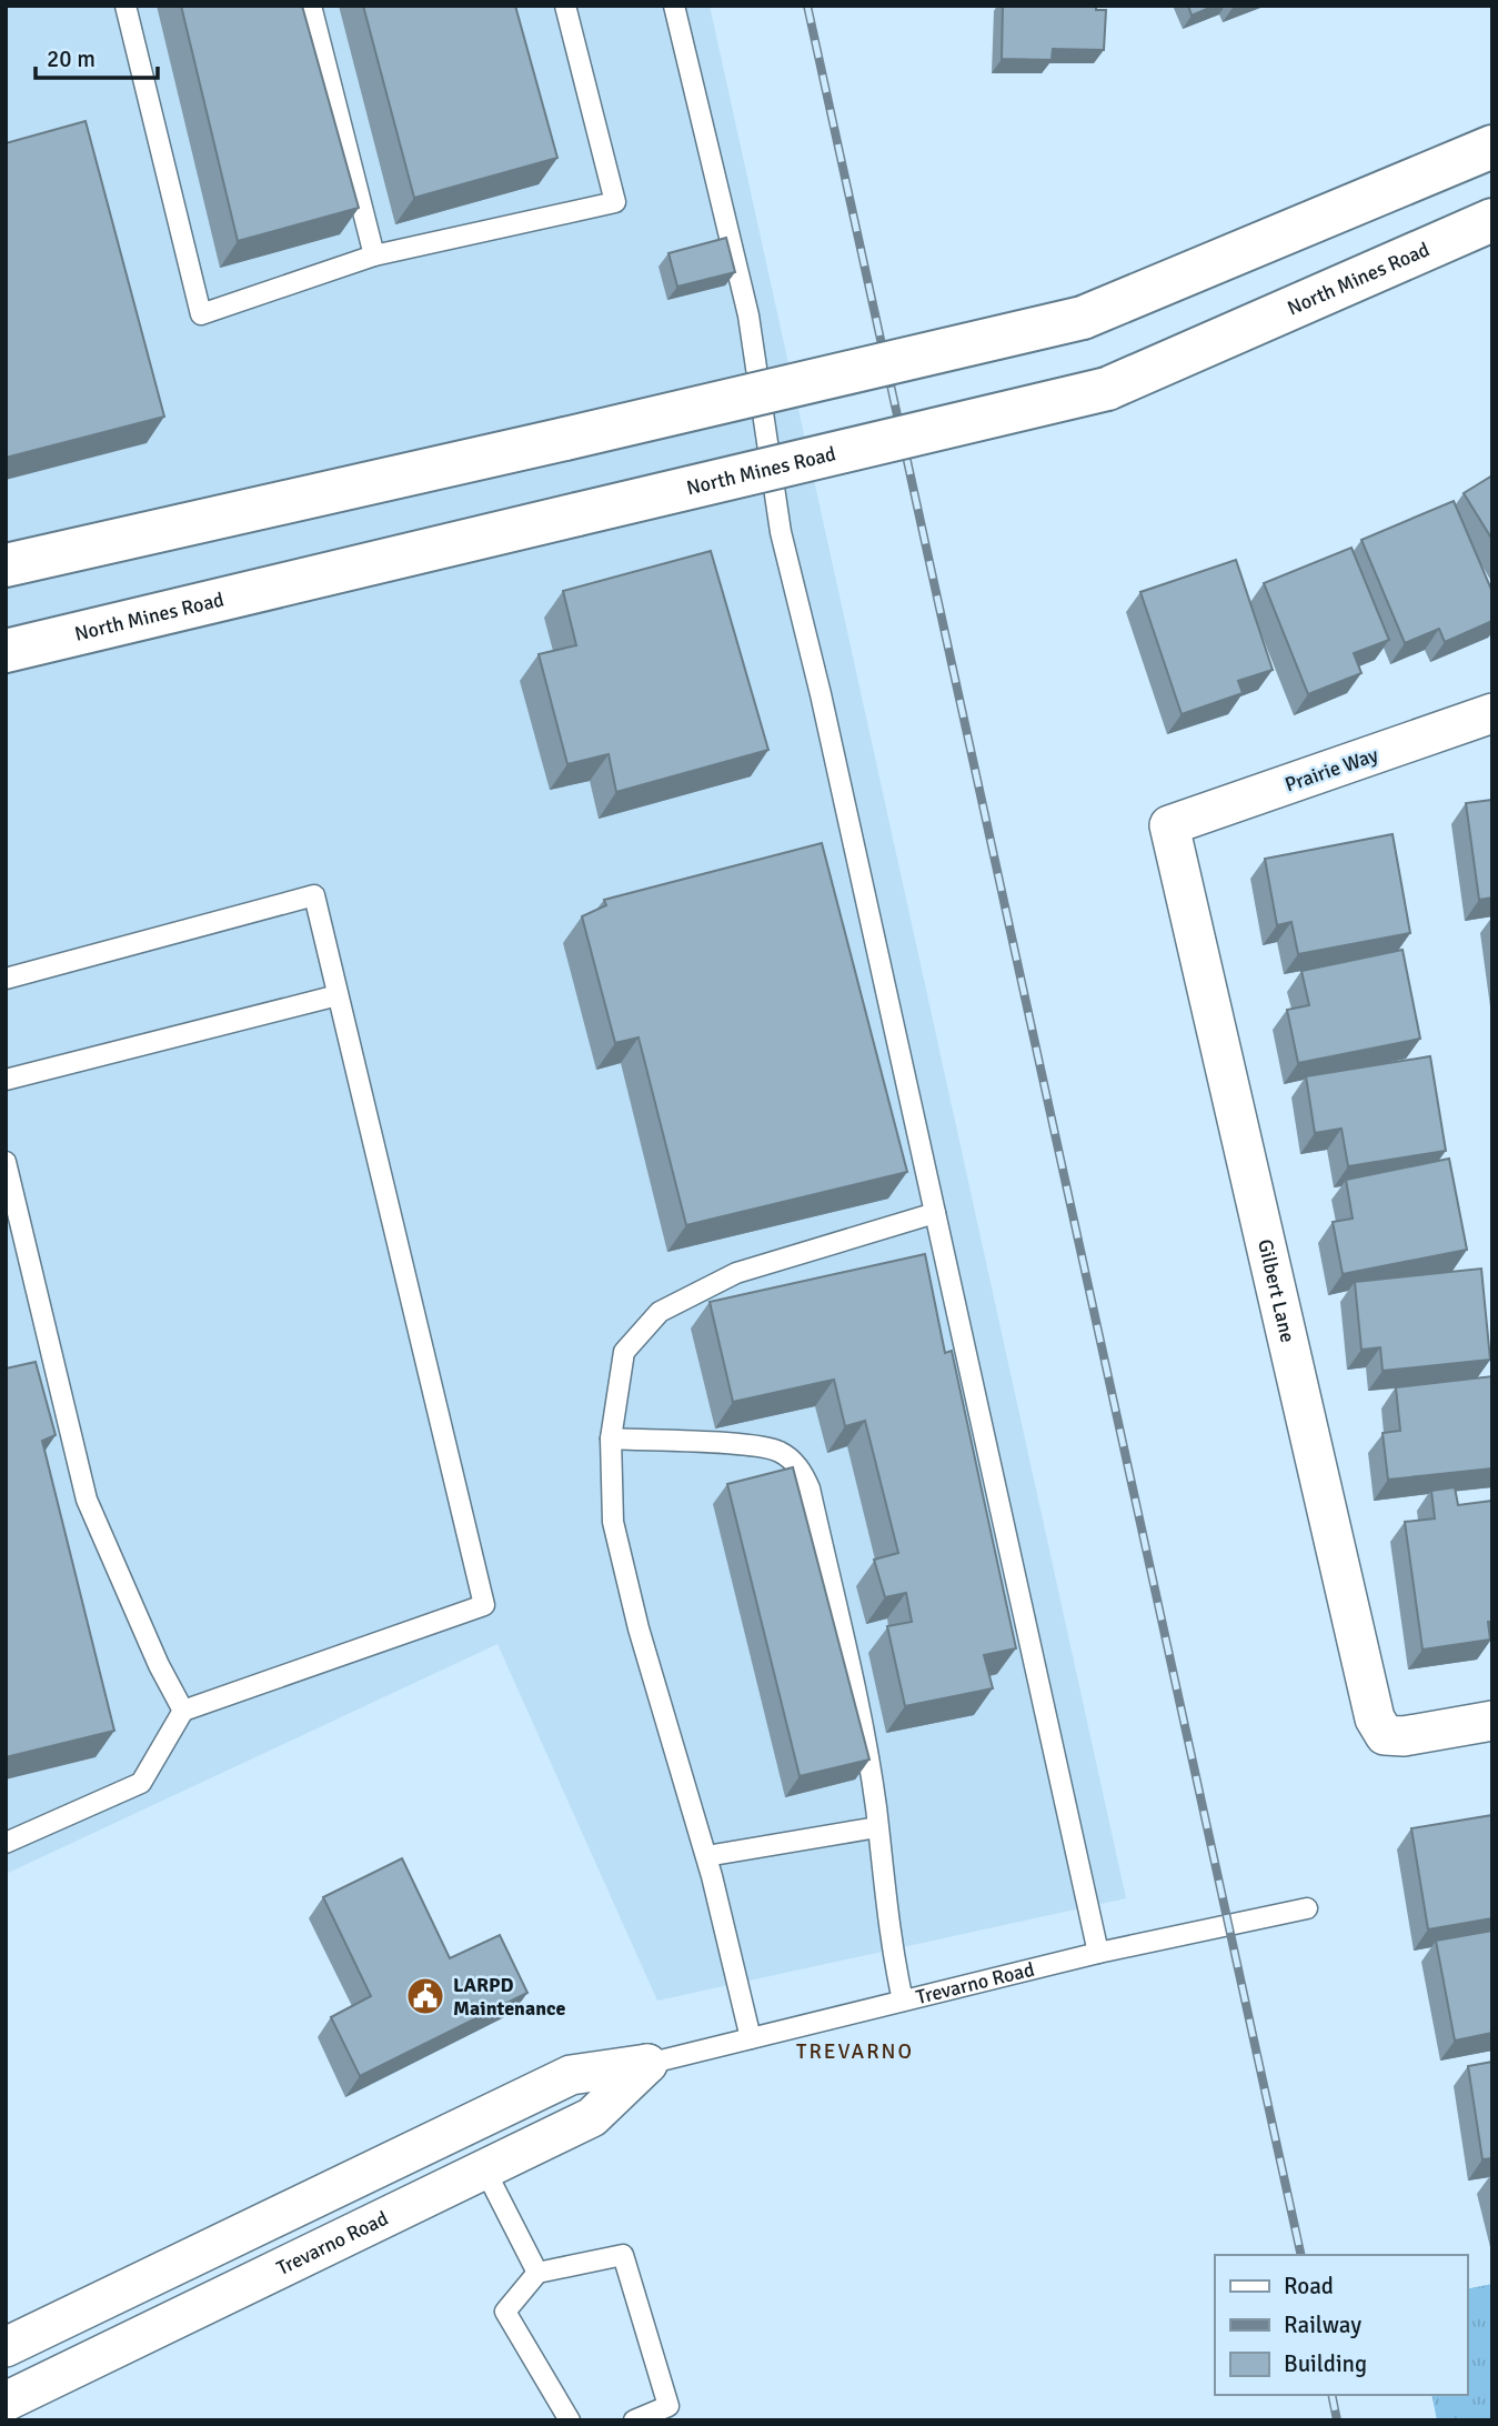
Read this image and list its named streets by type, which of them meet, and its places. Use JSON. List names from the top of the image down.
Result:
{
  "streets": {
    "main road": ["North Mines Road"],
    "street": ["Prairie Way", "Gilbert Lane", "Trevarno Road"]
  },
  "crossings": [
    ["Prairie Way", "Gilbert Lane"]
  ],
  "districts": ["TREVARNO"],
  "places": {
    "public building": ["LARPD Maintenance"]
  },
  "legend": ["Road", "Railway", "Building"],
  "scale_bar": "20 m"
}
